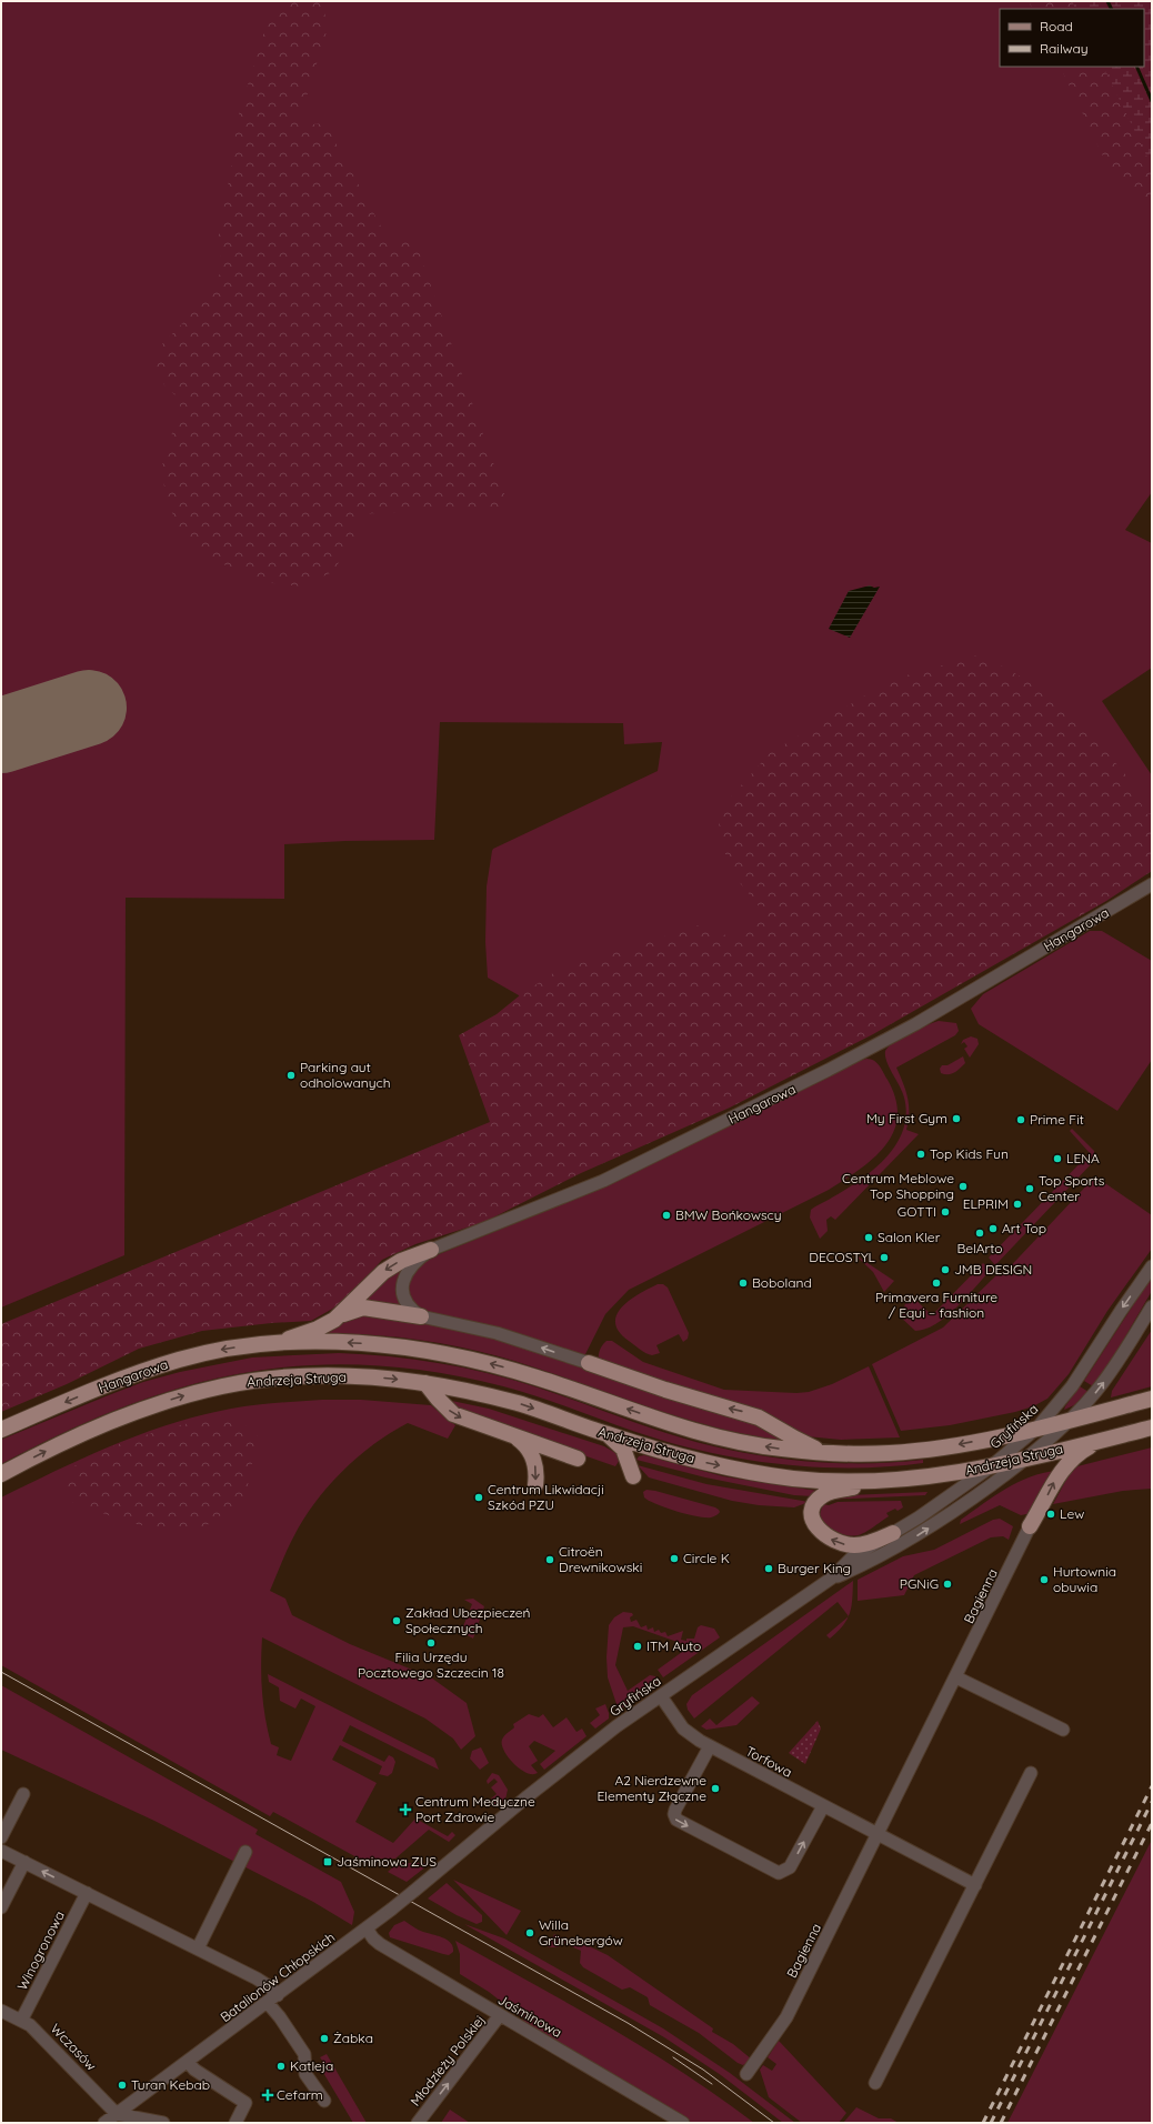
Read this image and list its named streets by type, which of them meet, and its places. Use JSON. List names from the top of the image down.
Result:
{
  "streets": {
    "main road": ["Hangarowa", "Andrzeja Struga"],
    "street": [
      "Gryfińska",
      "Bagienna",
      "Torfowa",
      "Winogronowa",
      "Batalionów Chłopskich",
      "Jaśminowa",
      "Wczasów",
      "Młodzieży Polskiej"
    ]
  },
  "crossings": [
    ["Hangarowa", "Andrzeja Struga"],
    ["Andrzeja Struga", "Gryfińska"],
    ["Gryfińska", "Torfowa"],
    ["Gryfińska", "Batalionów Chłopskich"],
    ["Bagienna", "Torfowa"],
    ["Winogronowa", "Wczasów"],
    ["Batalionów Chłopskich", "Jaśminowa"],
    ["Batalionów Chłopskich", "Wczasów"],
    ["Jaśminowa", "Młodzieży Polskiej"]
  ],
  "one_way": ["Młodzieży Polskiej"],
  "places": {
    "other": [
      "Parking aut odholowanych",
      "My First Gym",
      "Prime Fit",
      "Top Kids Fun",
      "LENA",
      "Centrum Meblowe Top Shopping",
      "Top Sports Center",
      "ELPRIM",
      "GOTTI",
      "BMW Bońkowscy",
      "Art Top",
      "BelArto",
      "Salon Kler",
      "DECOSTYL",
      "JMB DESIGN",
      "Boboland",
      "Primavera Furniture / Equi – fashion",
      "Centrum Likwidacji Szkód PZU",
      "Lew",
      "Circle K",
      "Citroën Drewnikowski",
      "Burger King",
      "Hurtownia obuwia",
      "PGNiG",
      "Zakład Ubezpieczeń Społecznych",
      "Filia Urzędu Pocztowego Szczecin 18",
      "ITM Auto",
      "A2 Nierdzewne Elementy Złączne",
      "Willa Grünebergów",
      "Żabka",
      "Katleja",
      "Turan Kebab"
    ],
    "health": ["Centrum Medyczne Port Zdrowie", "Cefarm"],
    "transit": ["Jaśminowa ZUS"]
  },
  "legend": ["Road", "Railway"]
}
